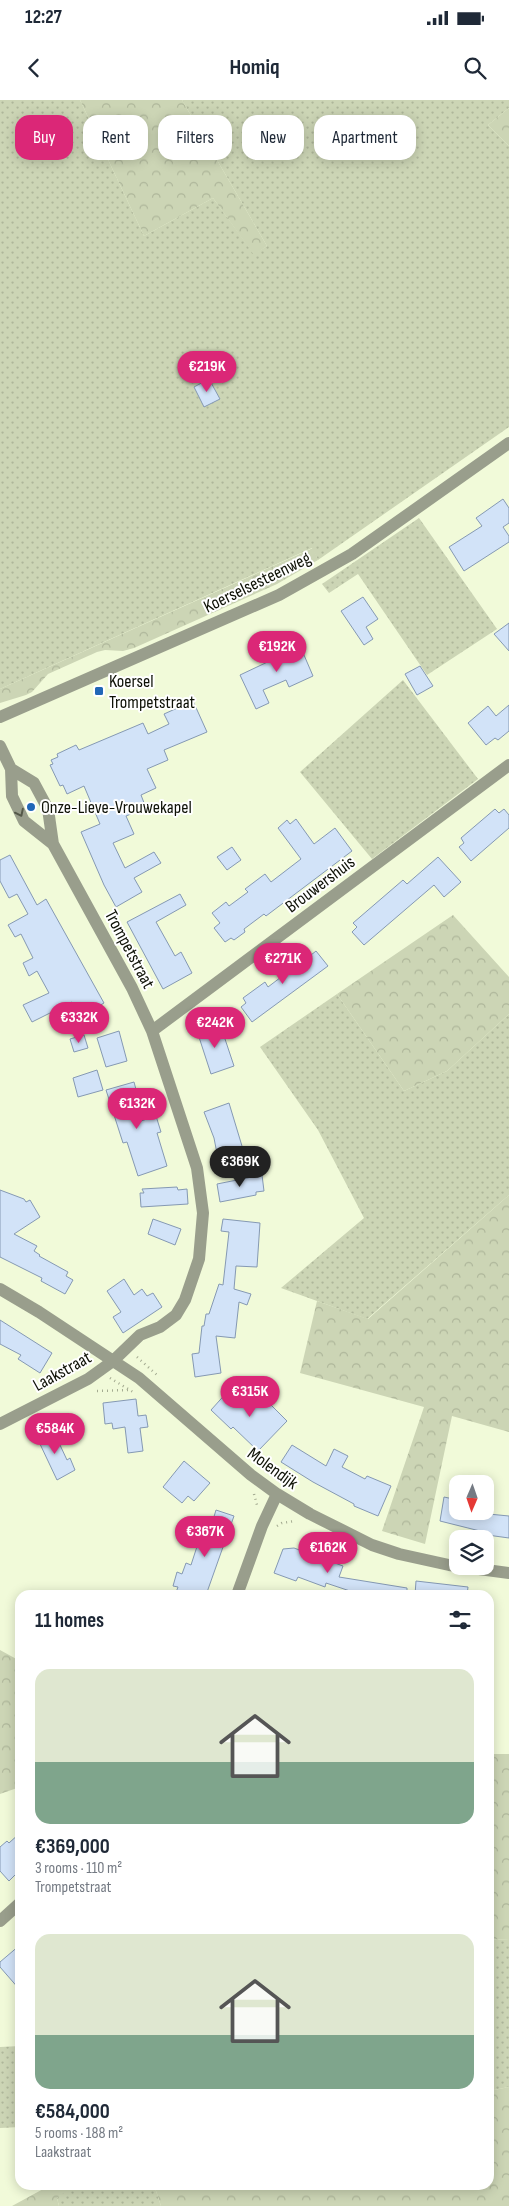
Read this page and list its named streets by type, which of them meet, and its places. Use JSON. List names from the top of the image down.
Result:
{
  "streets": {
    "street": [
      "Koerselsesteenweg",
      "Brouwershuis",
      "Trompetstraat",
      "Laakstraat",
      "Molendijk"
    ]
  },
  "crossings": [
    ["Brouwershuis", "Trompetstraat"],
    ["Trompetstraat", "Laakstraat"],
    ["Trompetstraat", "Molendijk"],
    ["Laakstraat", "Molendijk"]
  ],
  "places": {
    "transit": ["Koersel Trompetstraat"],
    "other": ["Onze-Lieve-Vrouwekapel"]
  },
  "north": "bottom",
  "page": {
    "status": "12:27",
    "header": "Homiq",
    "chip": [
      "Buy",
      "Rent",
      "Filters",
      "New",
      "Apartment"
    ],
    "price": [
      "€219K",
      "€192K",
      "€271K",
      "€332K",
      "€242K",
      "€132K",
      "€369K",
      "€315K",
      "€584K",
      "€367K",
      "€162K"
    ],
    "heading": "11 homes",
    "list": [
      {
        "name": "€369,000",
        "note": "3 rooms · 110 m² · Trompetstraat"
      },
      {
        "name": "€584,000",
        "note": "5 rooms · 188 m² · Laakstraat"
      }
    ]
  }
}
